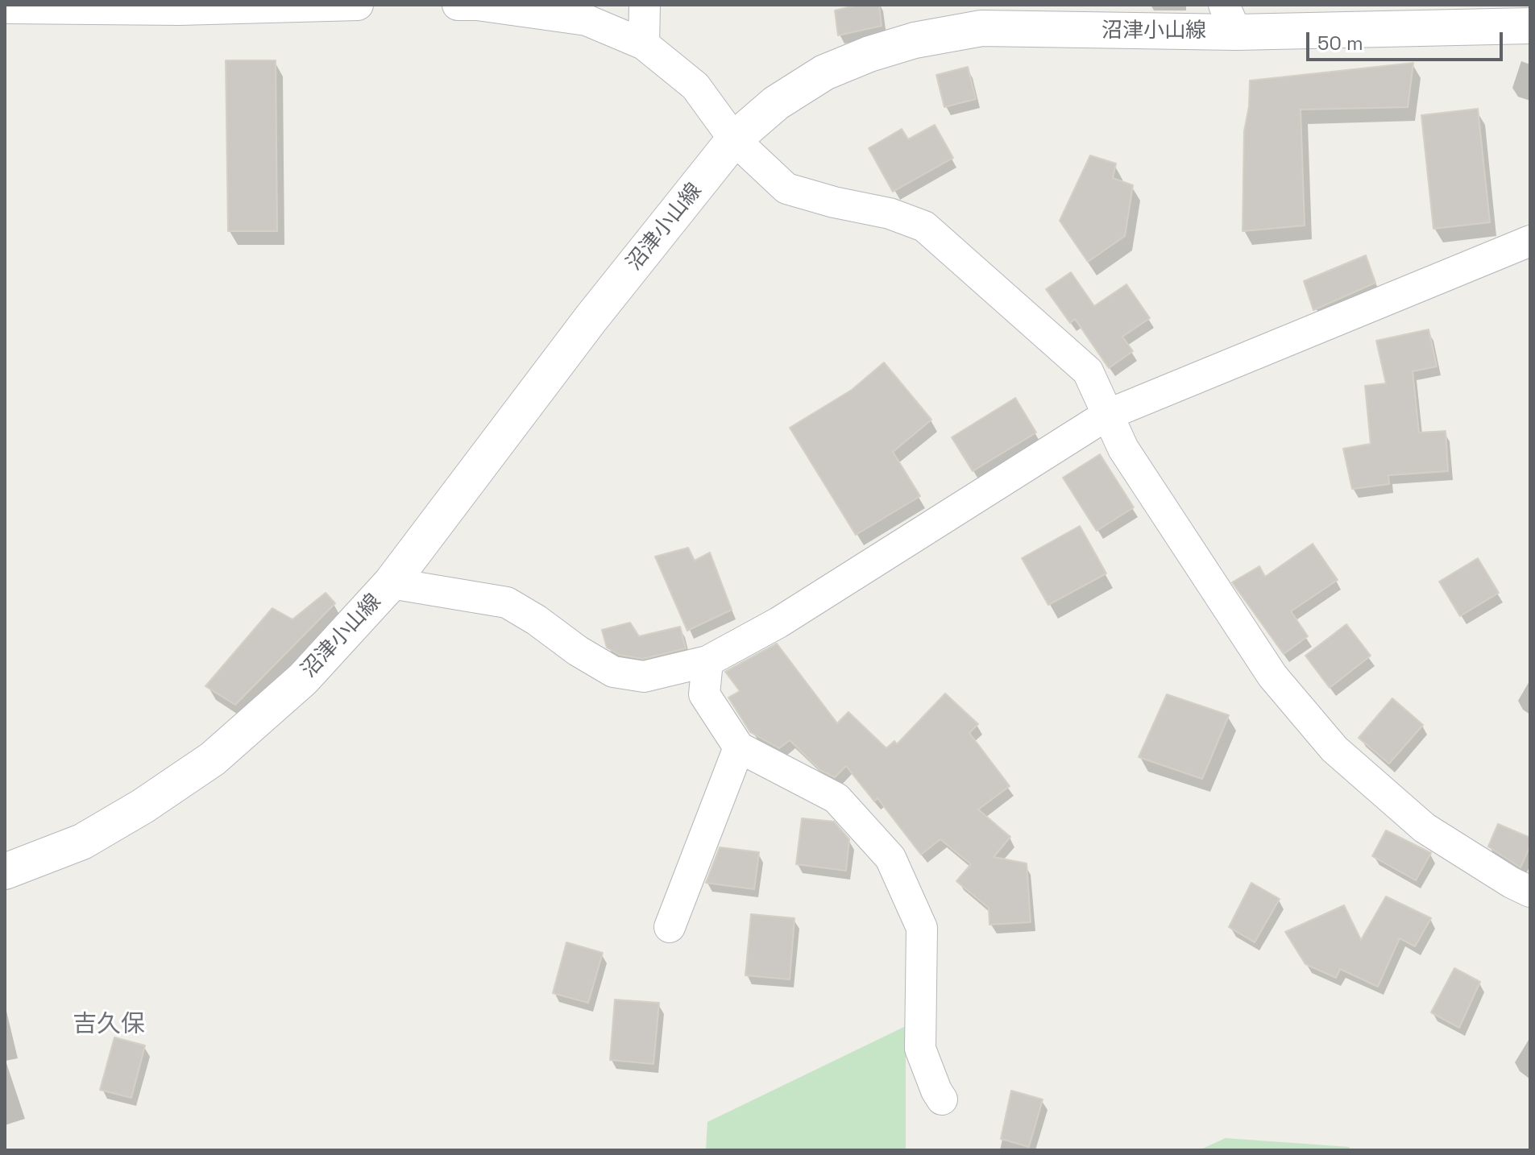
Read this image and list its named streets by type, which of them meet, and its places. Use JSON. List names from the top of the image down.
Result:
{
  "streets": {
    "main road": ["沼津小山線"]
  },
  "districts": ["吉久保"],
  "scale_bar": "50 m"
}
